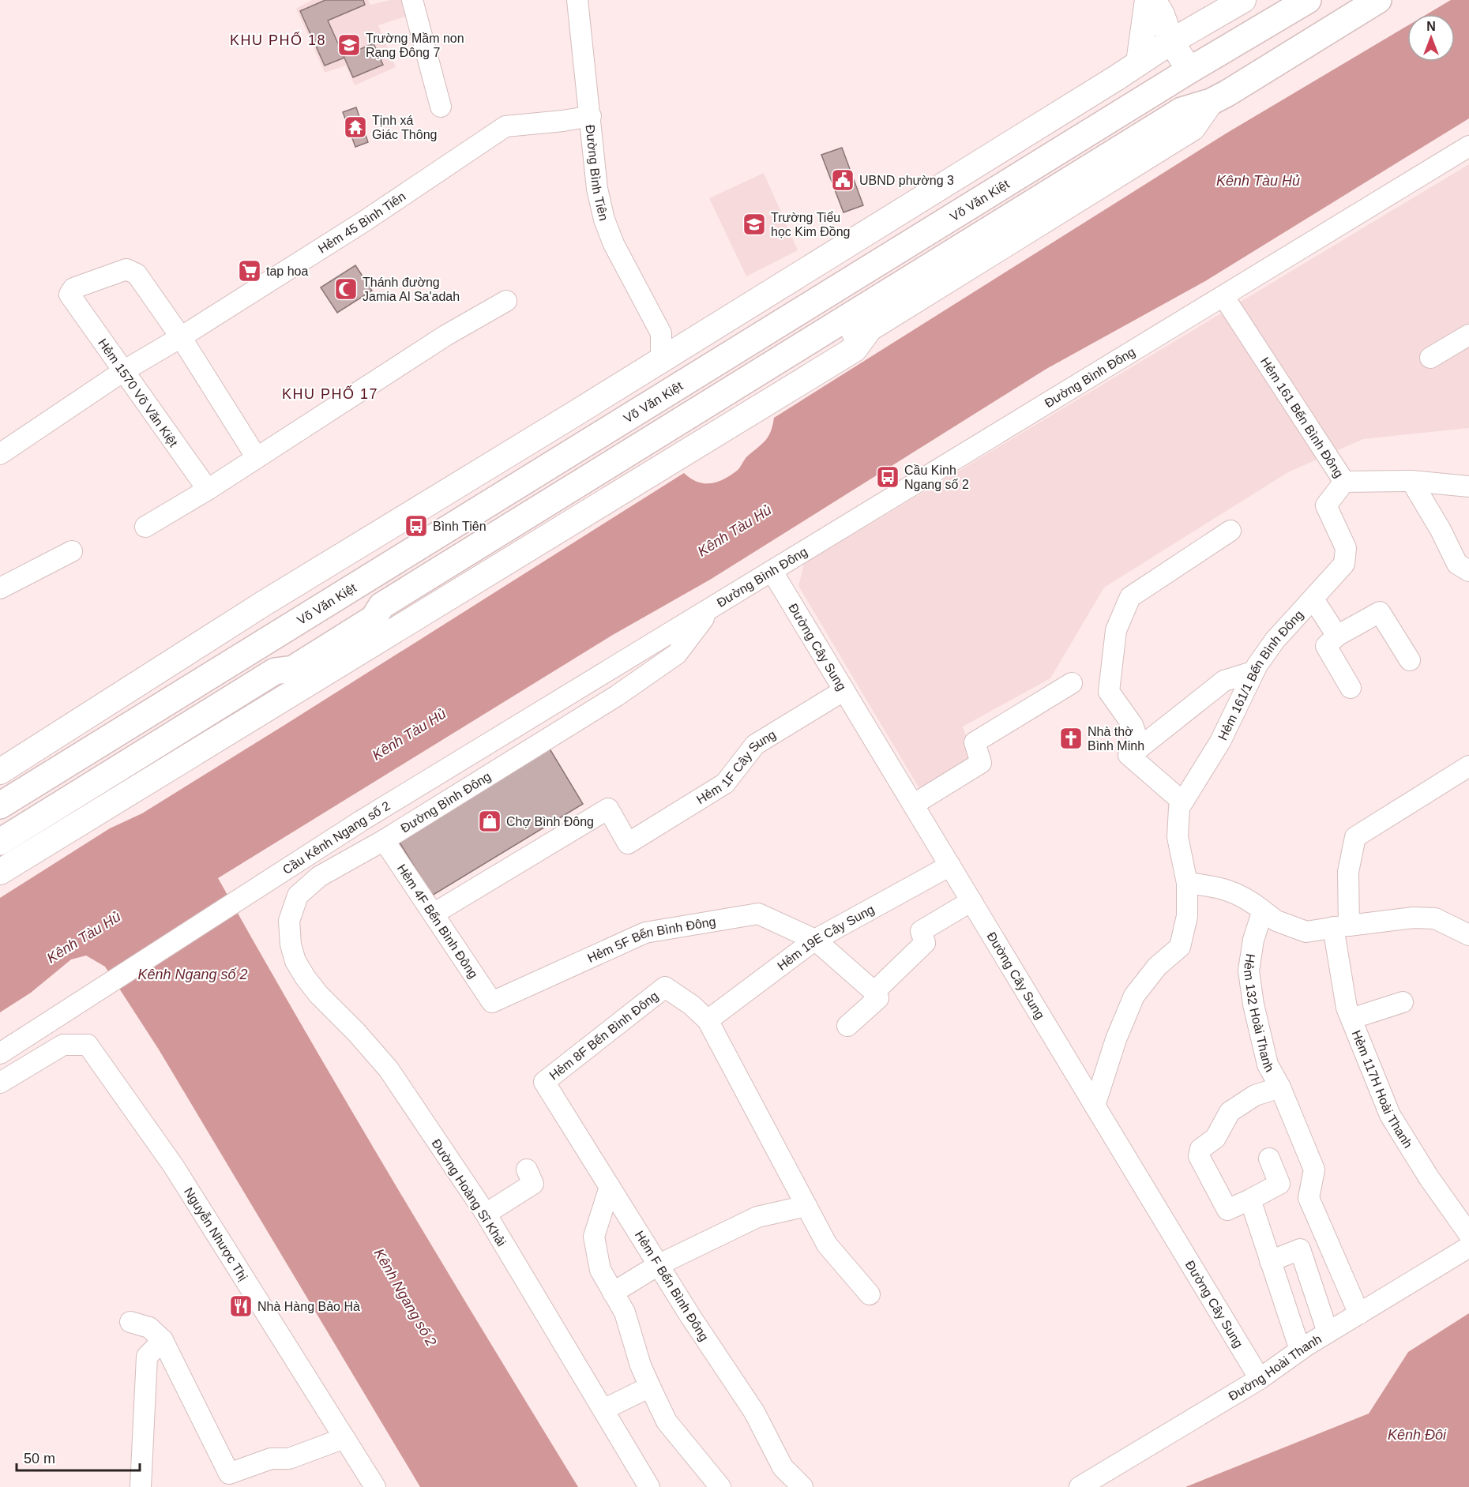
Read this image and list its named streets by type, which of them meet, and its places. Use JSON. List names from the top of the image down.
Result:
{
  "streets": {
    "highway": ["Võ Văn Kiệt"],
    "street": [
      "Đường Bình Tiên",
      "Hẻm 45 Bình Tiên",
      "Đường Bình Đông",
      "Hẻm 1570 Võ Văn Kiệt",
      "Hẻm 161 Bến Bình Đông",
      "Đường Cây Sung",
      "Hẻm 161/1 Bến Bình Đông",
      "Hẻm 1F Cây Sung",
      "Cầu Kênh Ngang số 2",
      "Hẻm 4F Bến Bình Đông",
      "Hẻm 19E Cây Sung",
      "Hẻm 5F Bến Bình Đông",
      "Hẻm 132 Hoài Thanh",
      "Hẻm 8F Bến Bình Đông",
      "Hẻm 117H Hoài Thanh",
      "Đường Hoàng Sĩ Khải",
      "Nguyễn Nhược Thị",
      "Hẻm F Bến Bình Đông",
      "Đường Hoài Thanh"
    ]
  },
  "crossings": [
    ["Đường Bình Tiên", "Hẻm 45 Bình Tiên"],
    ["Hẻm 45 Bình Tiên", "Hẻm 1570 Võ Văn Kiệt"],
    ["Đường Bình Đông", "Hẻm 161 Bến Bình Đông"],
    ["Đường Bình Đông", "Đường Cây Sung"],
    ["Đường Bình Đông", "Cầu Kênh Ngang số 2"],
    ["Đường Bình Đông", "Hẻm 4F Bến Bình Đông"],
    ["Đường Bình Đông", "Đường Hoàng Sĩ Khải"],
    ["Hẻm 161 Bến Bình Đông", "Hẻm 161/1 Bến Bình Đông"],
    ["Đường Cây Sung", "Hẻm 1F Cây Sung"],
    ["Đường Cây Sung", "Hẻm 19E Cây Sung"],
    ["Đường Cây Sung", "Đường Hoài Thanh"],
    ["Hẻm 1F Cây Sung", "Hẻm 4F Bến Bình Đông"],
    ["Hẻm 4F Bến Bình Đông", "Hẻm 5F Bến Bình Đông"],
    ["Hẻm 19E Cây Sung", "Hẻm 5F Bến Bình Đông"],
    ["Hẻm 19E Cây Sung", "Hẻm 8F Bến Bình Đông"],
    ["Hẻm 8F Bến Bình Đông", "Hẻm F Bến Bình Đông"]
  ],
  "districts": ["KHU PHỐ 18", "KHU PHỐ 17"],
  "water": ["Kênh Tàu Hủ", "Kênh Ngang số 2", "Kênh Đôi"],
  "places": {
    "school or university": ["Trường Mầm non Rạng Đông 7", "Trường Tiểu học Kim Đồng"],
    "temple": ["Tịnh xá Giác Thông"],
    "public building": ["UBND phường 3"],
    "supermarket": ["tap hoa"],
    "mosque": ["Thánh đường Jamia Al Sa'adah"],
    "bus stop": ["Cầu Kinh Ngang số 2", "Bình Tiên"],
    "church": ["Nhà thờ Bình Minh"],
    "shop": ["Chợ Bình Đông"],
    "restaurant": ["Nhà Hàng Bảo Hà"]
  },
  "scale_bar": "50 m",
  "north": "top"
}
